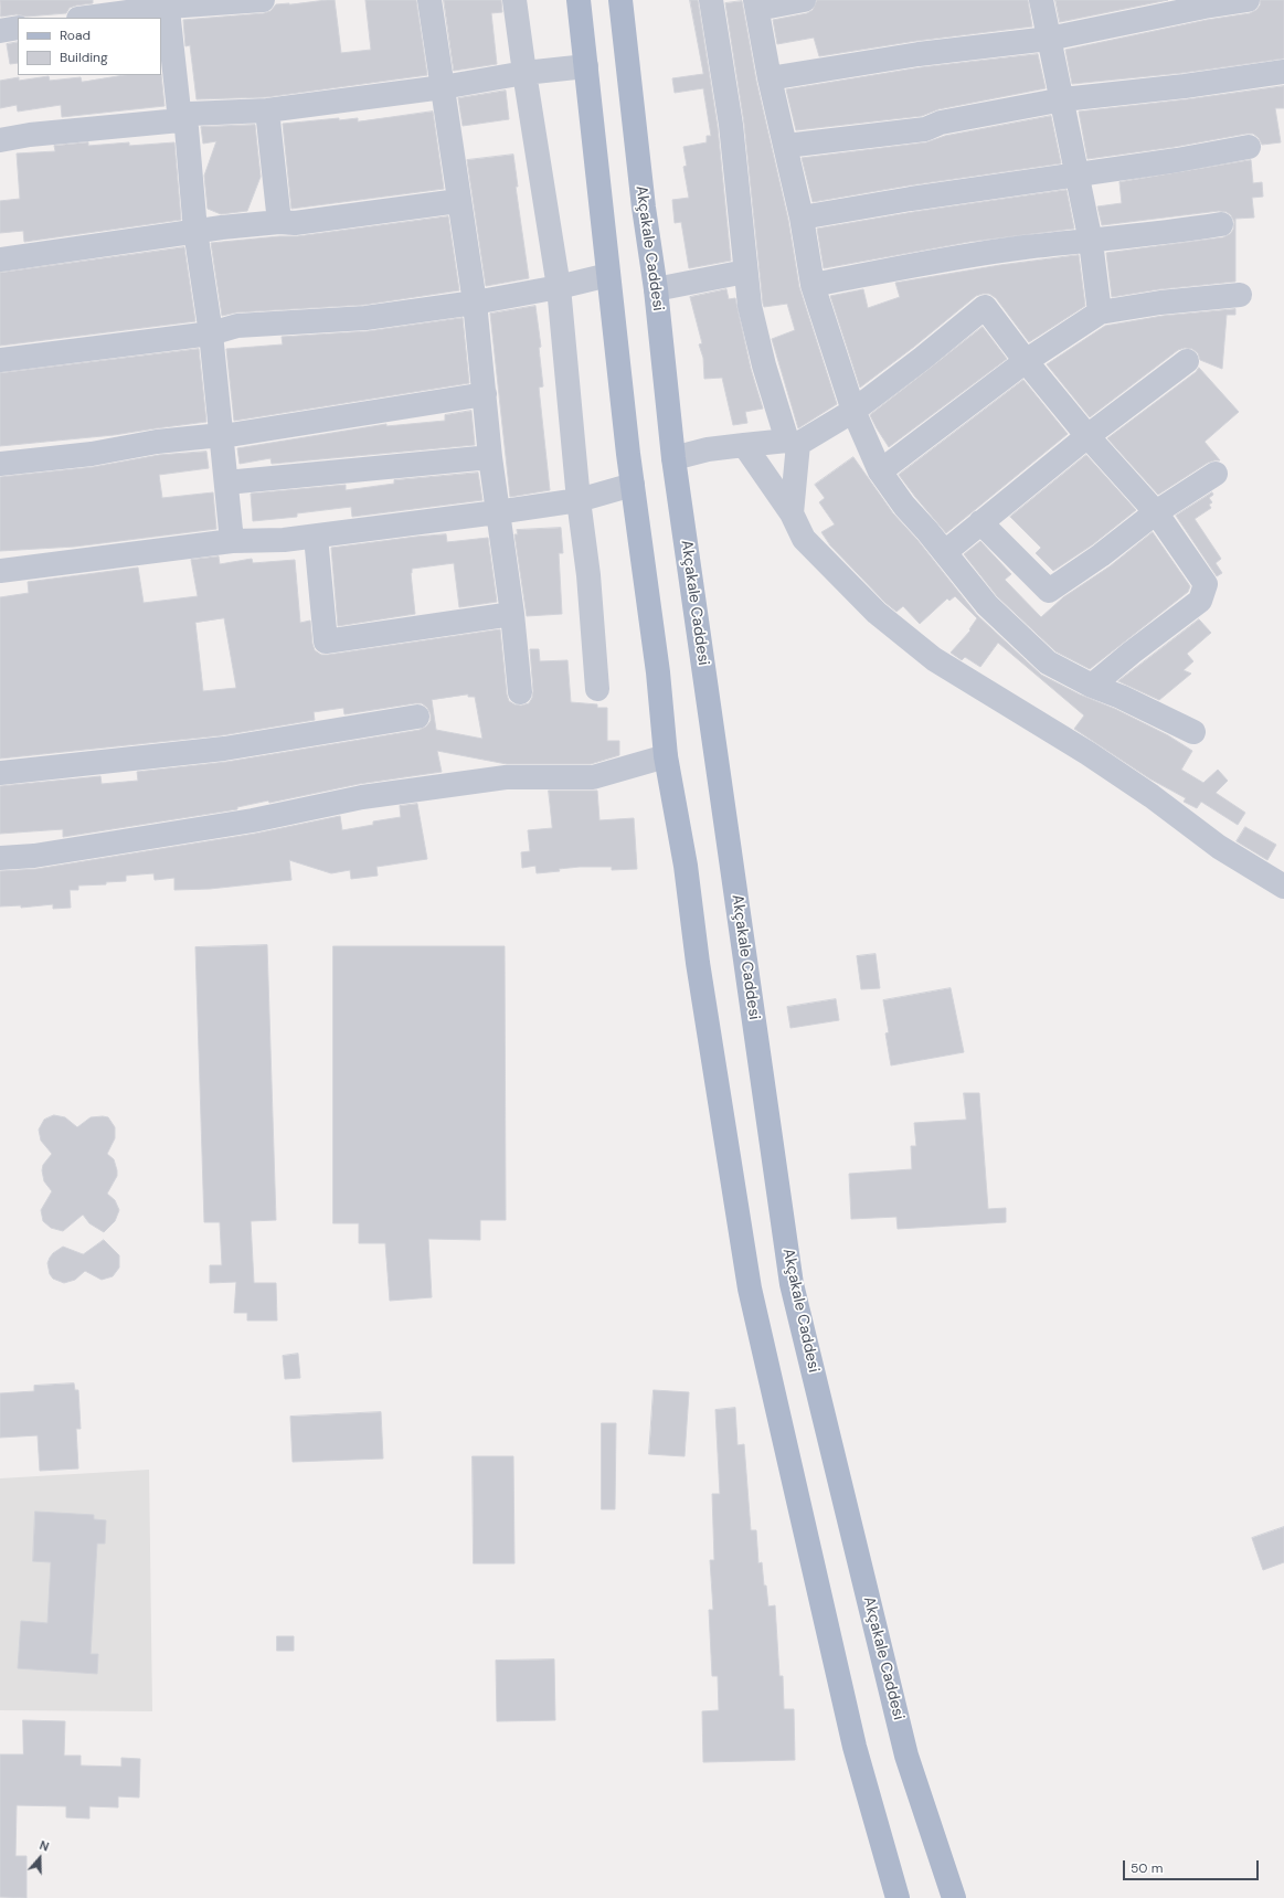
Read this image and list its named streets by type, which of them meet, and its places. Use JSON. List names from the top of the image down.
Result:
{
  "streets": {
    "main road": ["Akçakale Caddesi"]
  },
  "legend": ["Road", "Building"],
  "scale_bar": "50 m",
  "north": "top"
}
